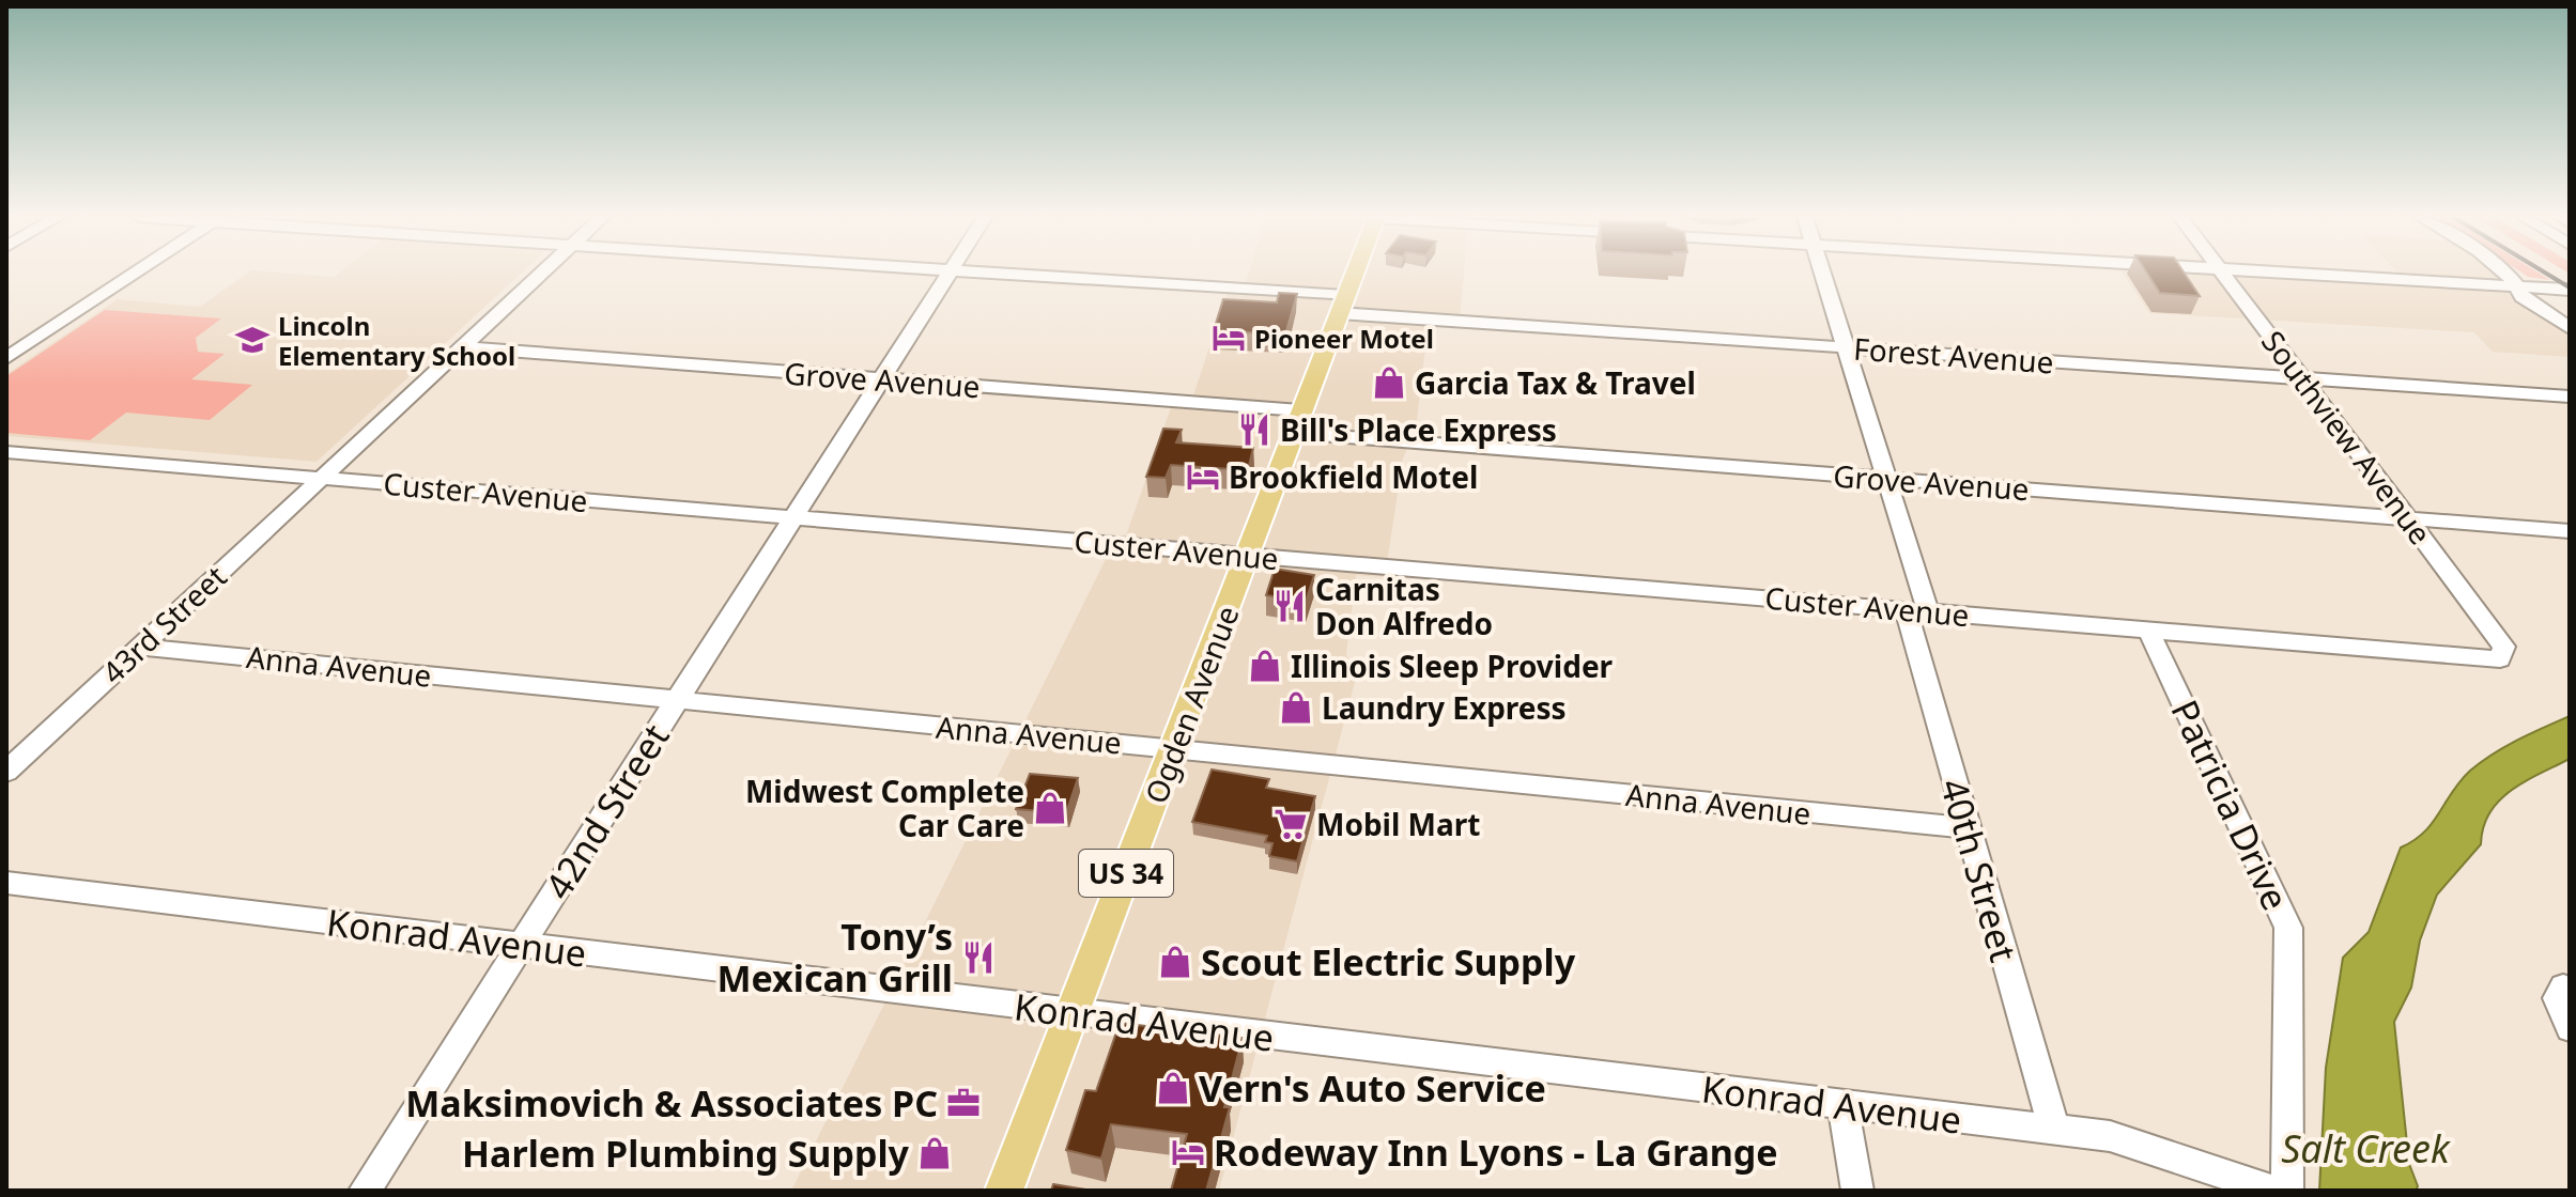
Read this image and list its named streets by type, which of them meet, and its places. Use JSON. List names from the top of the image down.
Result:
{
  "streets": {
    "main road": ["Ogden Avenue", "US 34"],
    "street": [
      "Forest Avenue",
      "Grove Avenue",
      "Southview Avenue",
      "Custer Avenue",
      "43rd Street",
      "Anna Avenue",
      "Patricia Drive",
      "42nd Street",
      "40th Street",
      "Konrad Avenue"
    ]
  },
  "crossings": [
    ["Forest Avenue", "Southview Avenue"],
    ["Forest Avenue", "Ogden Avenue"],
    ["Forest Avenue", "40th Street"],
    ["Grove Avenue", "Southview Avenue"],
    ["Grove Avenue", "43rd Street"],
    ["Grove Avenue", "Ogden Avenue"],
    ["Grove Avenue", "42nd Street"],
    ["Grove Avenue", "40th Street"],
    ["Southview Avenue", "Custer Avenue"],
    ["Custer Avenue", "43rd Street"],
    ["Custer Avenue", "Ogden Avenue"],
    ["Custer Avenue", "Patricia Drive"],
    ["Custer Avenue", "42nd Street"],
    ["Custer Avenue", "40th Street"],
    ["43rd Street", "Anna Avenue"],
    ["Anna Avenue", "Ogden Avenue"],
    ["Anna Avenue", "42nd Street"],
    ["Anna Avenue", "40th Street"],
    ["Ogden Avenue", "Konrad Avenue"],
    ["42nd Street", "Konrad Avenue"],
    ["40th Street", "Konrad Avenue"]
  ],
  "water": ["Salt Creek"],
  "places": {
    "hotel": ["Pioneer Motel", "Brookfield Motel", "Rodeway Inn Lyons - La Grange"],
    "school or university": ["Lincoln Elementary School"],
    "shop": [
      "Garcia Tax & Travel",
      "Illinois Sleep Provider",
      "Laundry Express",
      "Midwest Complete Car Care",
      "Scout Electric Supply",
      "Vern's Auto Service",
      "Harlem Plumbing Supply"
    ],
    "restaurant": ["Bill's Place Express", "Carnitas Don Alfredo", "Tony’s Mexican Grill"],
    "supermarket": ["Mobil Mart"],
    "office": ["Maksimovich & Associates PC"]
  }
}
